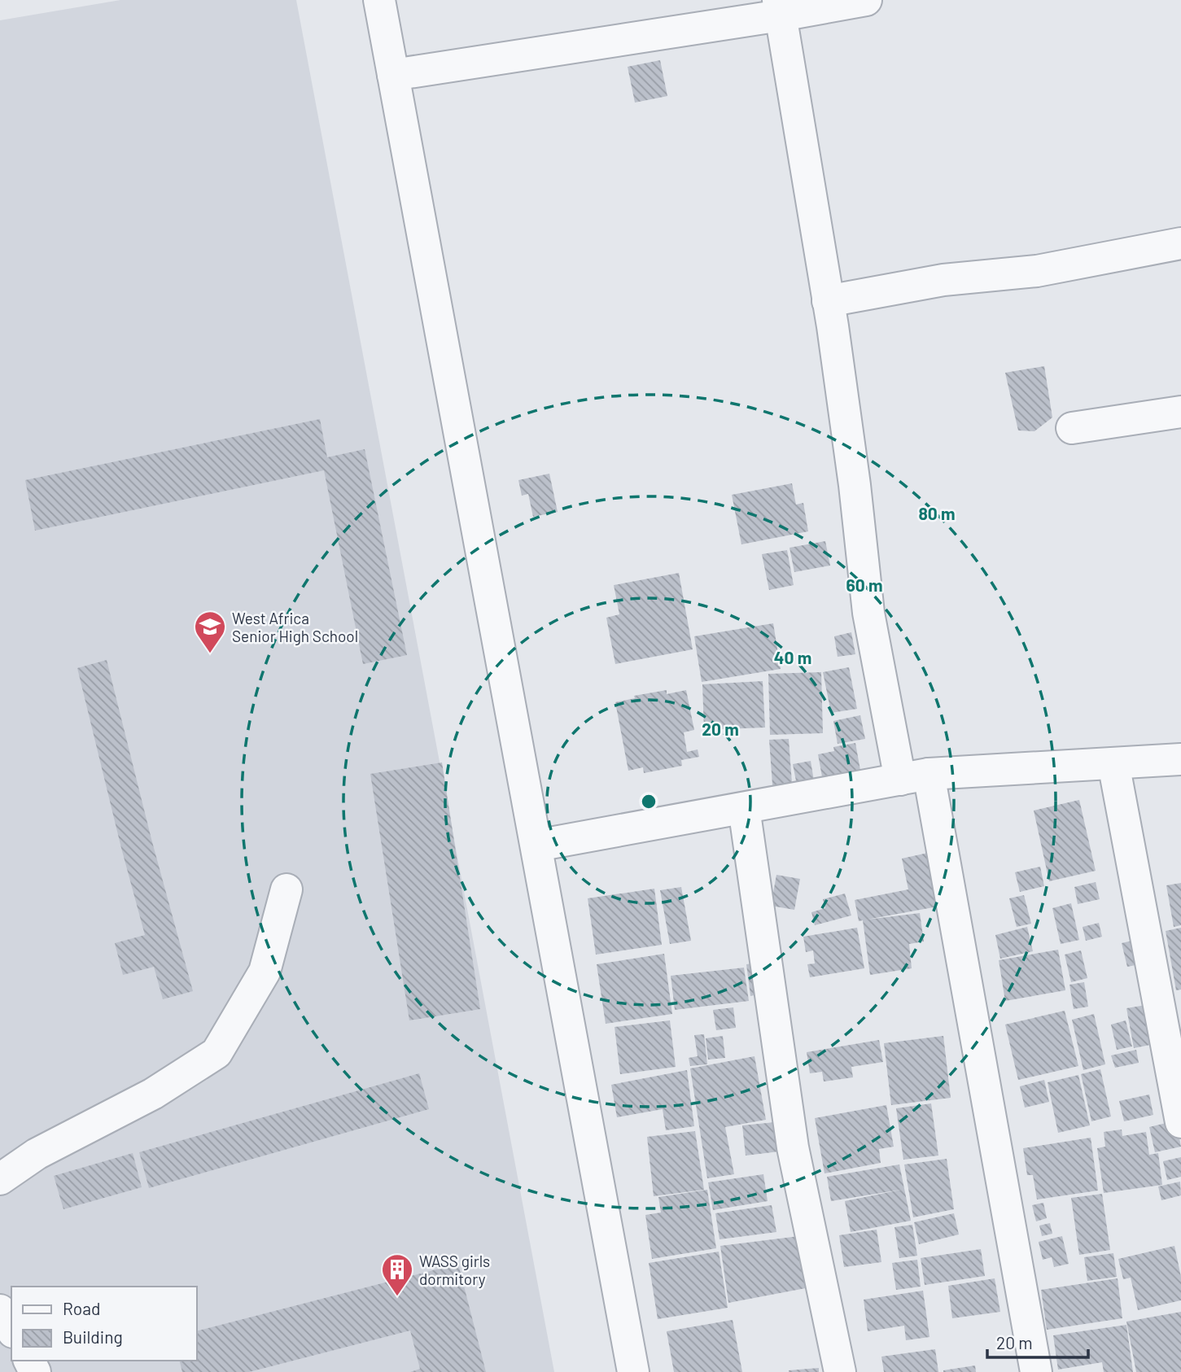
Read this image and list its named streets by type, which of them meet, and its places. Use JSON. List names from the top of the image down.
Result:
{
  "places": {
    "school or university": ["West Africa Senior High School"],
    "building": ["WASS girls dormitory"]
  },
  "legend": ["Road", "Building"],
  "scale_bar": "20 m",
  "rings": [
    "80 m",
    "60 m",
    "40 m",
    "20 m"
  ]
}
